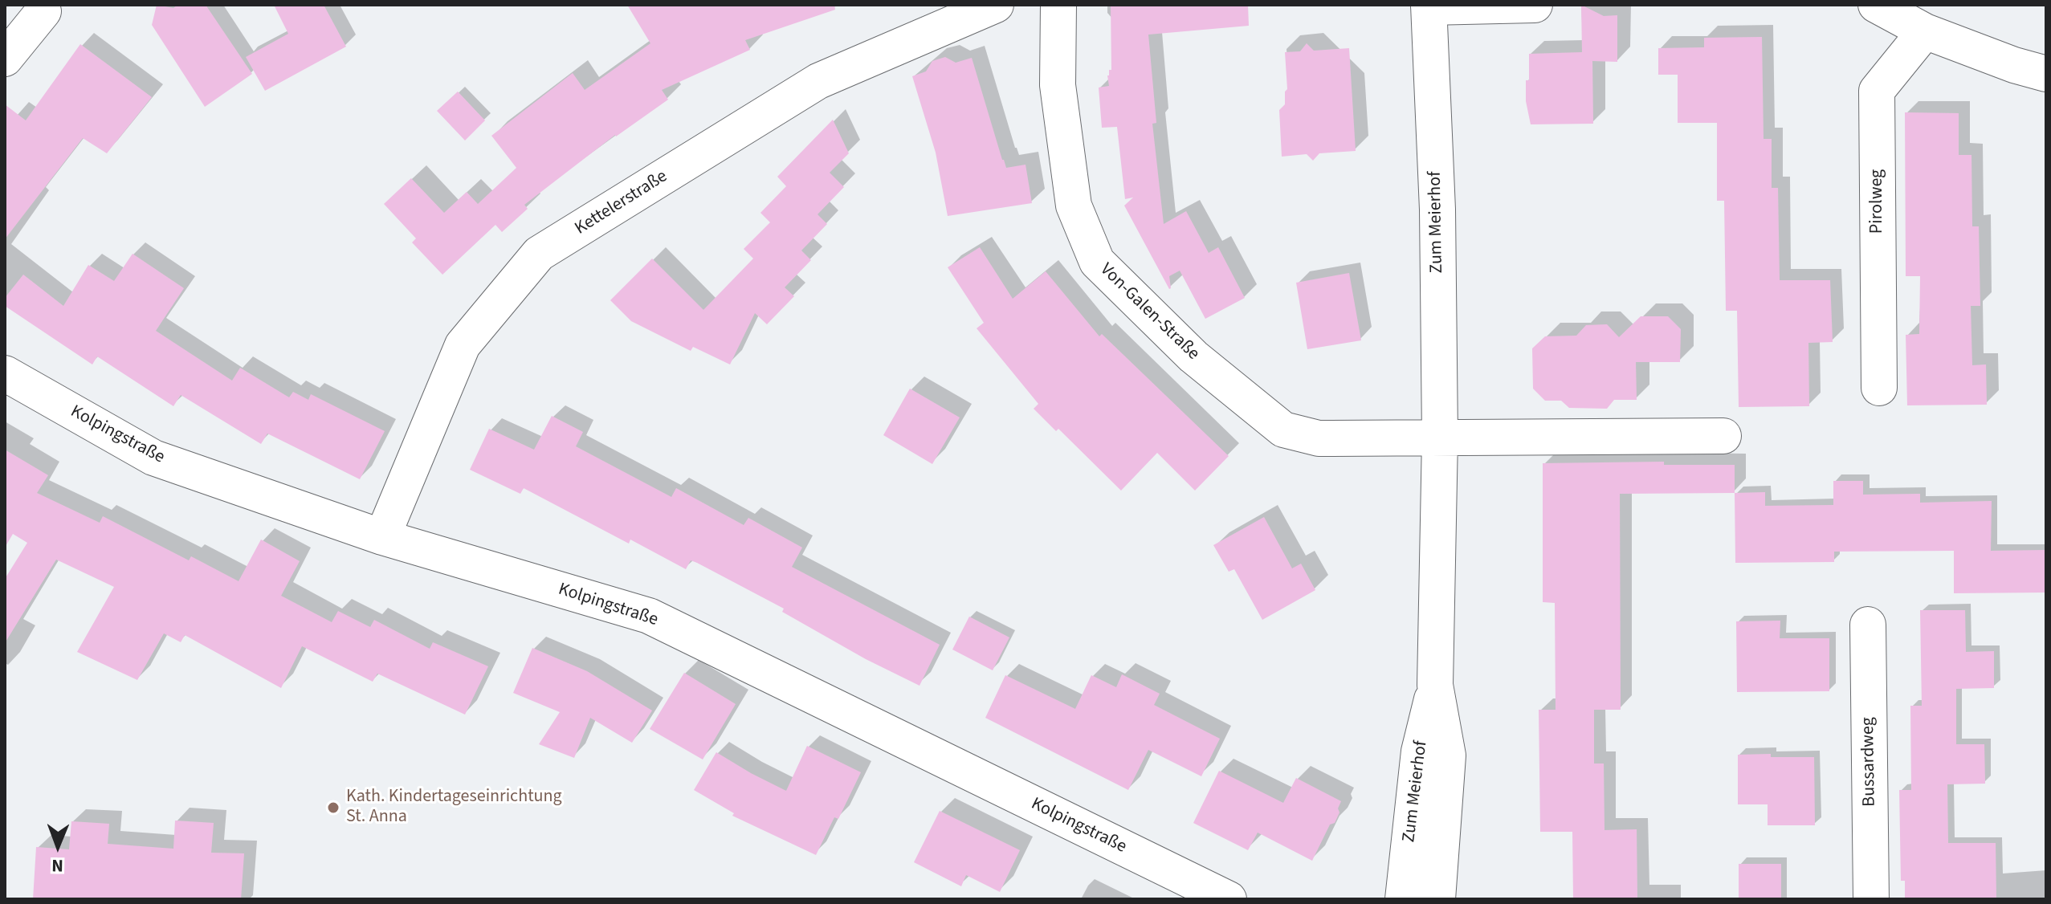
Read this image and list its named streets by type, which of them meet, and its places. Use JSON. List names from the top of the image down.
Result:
{
  "streets": {
    "street": [
      "Pirolweg",
      "Kettelerstraße",
      "Zum Meierhof",
      "Von-Galen-Straße",
      "Kolpingstraße",
      "Bussardweg"
    ]
  },
  "crossings": [
    ["Kettelerstraße", "Kolpingstraße"],
    ["Zum Meierhof", "Von-Galen-Straße"]
  ],
  "places": ["Kath. Kindertageseinrichtung St. Anna"],
  "north": "bottom"
}
